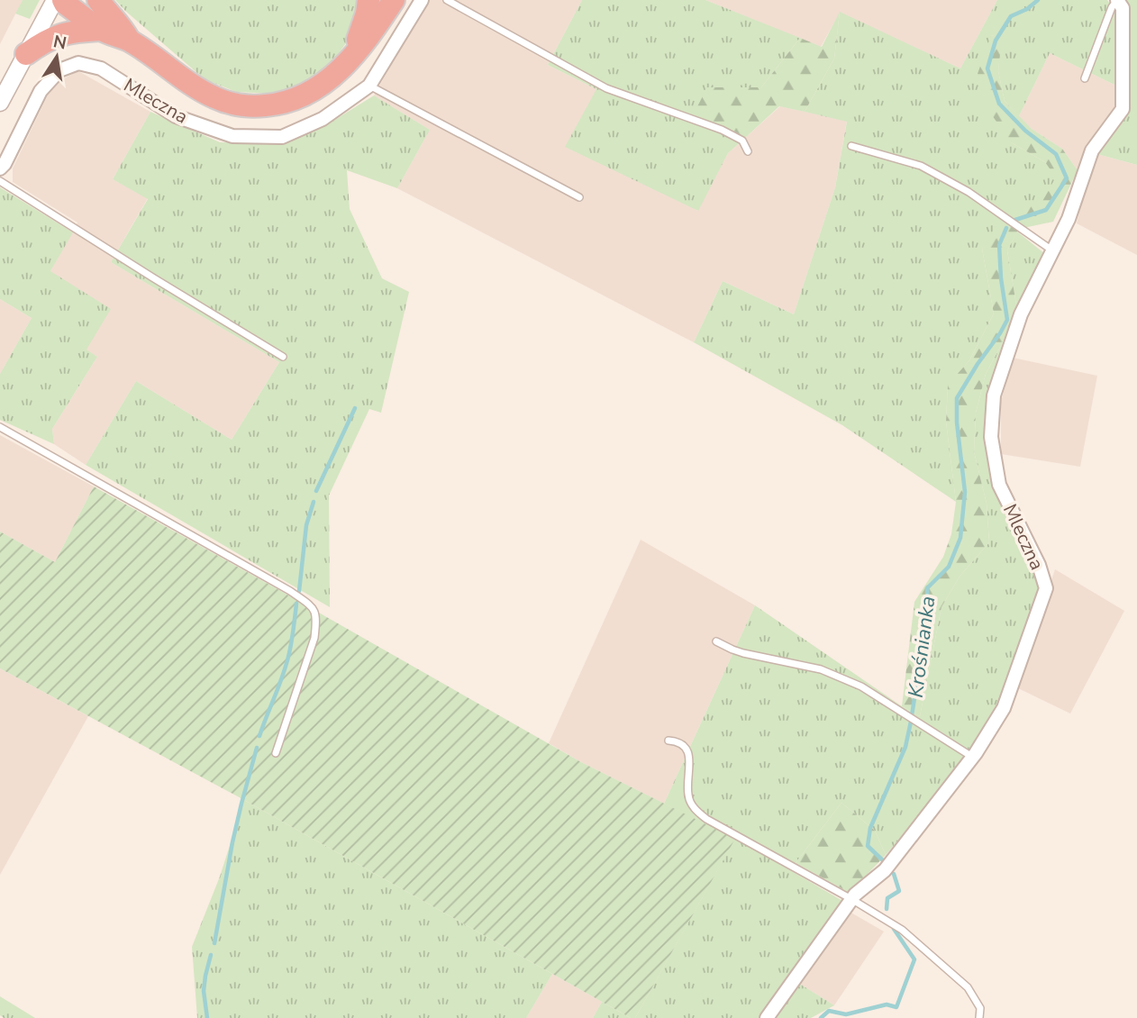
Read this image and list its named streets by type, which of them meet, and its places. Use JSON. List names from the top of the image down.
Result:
{
  "streets": {
    "street": ["Mleczna"]
  },
  "water": ["Krośnianka"],
  "north": "top"
}
